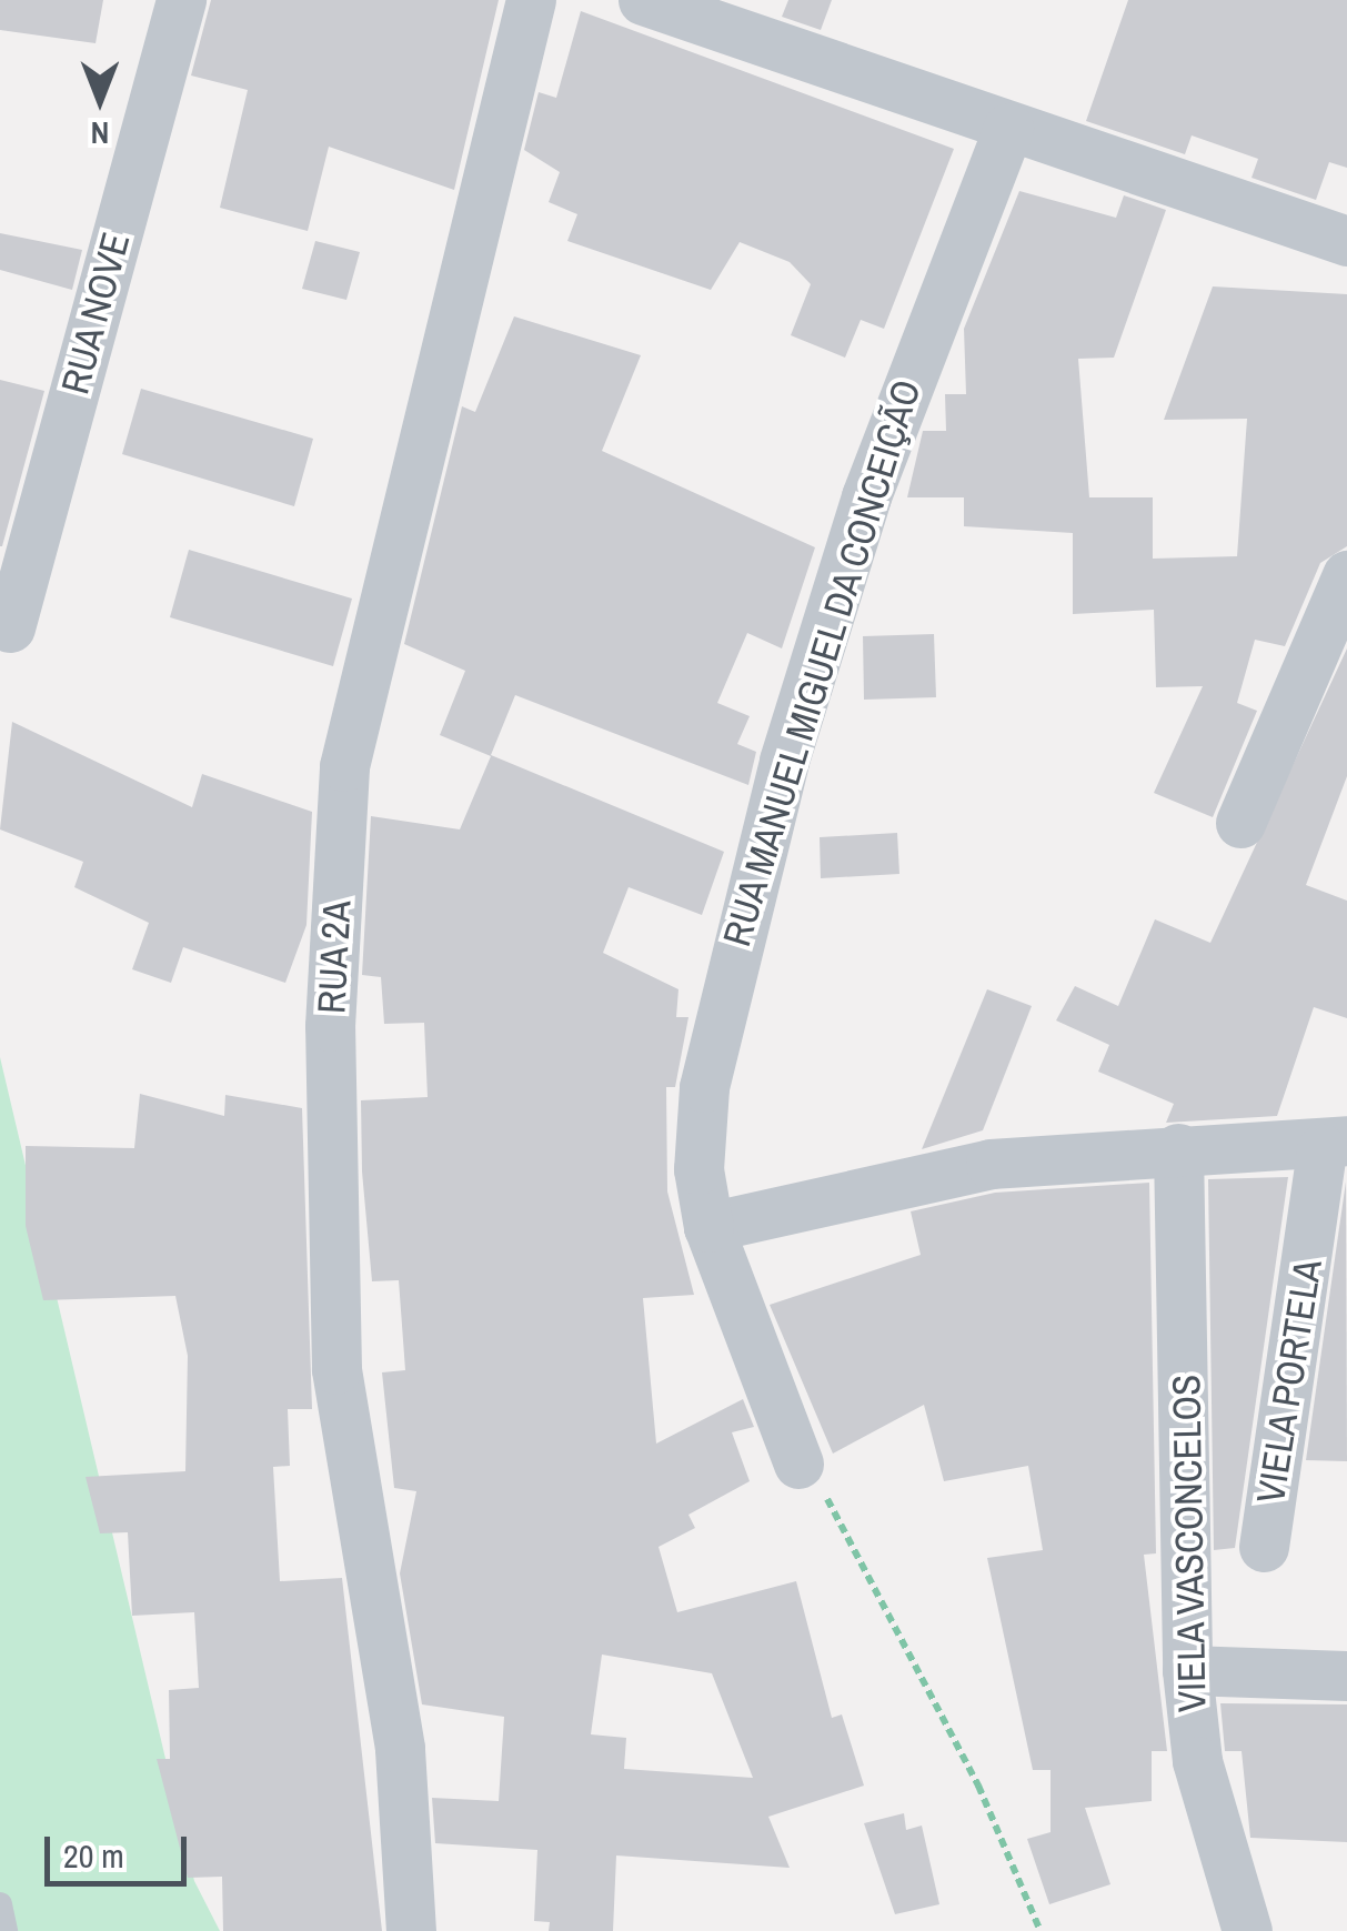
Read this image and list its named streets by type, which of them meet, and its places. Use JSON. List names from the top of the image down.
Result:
{
  "streets": {
    "street": [
      "RUA NOVE",
      "RUA MANUEL MIGUEL DA CONCEIÇÃO",
      "RUA 2A",
      "VIELA PORTELA",
      "VIELA VASCONCELOS"
    ]
  },
  "scale_bar": "20 m",
  "north": "bottom"
}
